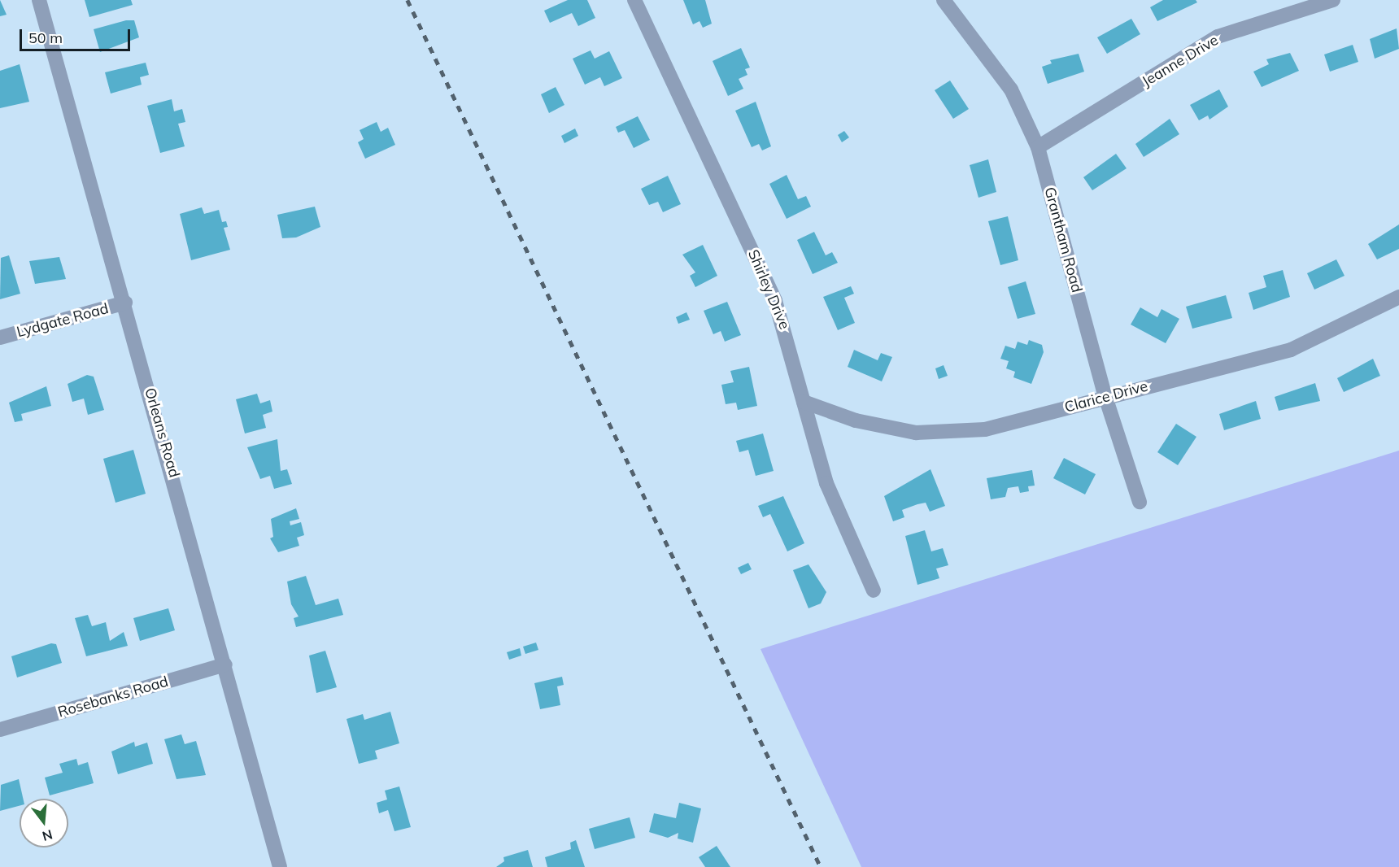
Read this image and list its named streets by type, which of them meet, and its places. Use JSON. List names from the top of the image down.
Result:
{
  "streets": {
    "street": [
      "Jeanne Drive",
      "Grantham Road",
      "Shirley Drive",
      "Lydgate Road",
      "Clarice Drive",
      "Orleans Road",
      "Rosebanks Road"
    ]
  },
  "crossings": [
    ["Jeanne Drive", "Grantham Road"],
    ["Grantham Road", "Clarice Drive"],
    ["Shirley Drive", "Clarice Drive"],
    ["Lydgate Road", "Orleans Road"],
    ["Orleans Road", "Rosebanks Road"]
  ],
  "scale_bar": "50 m",
  "north": "bottom"
}
